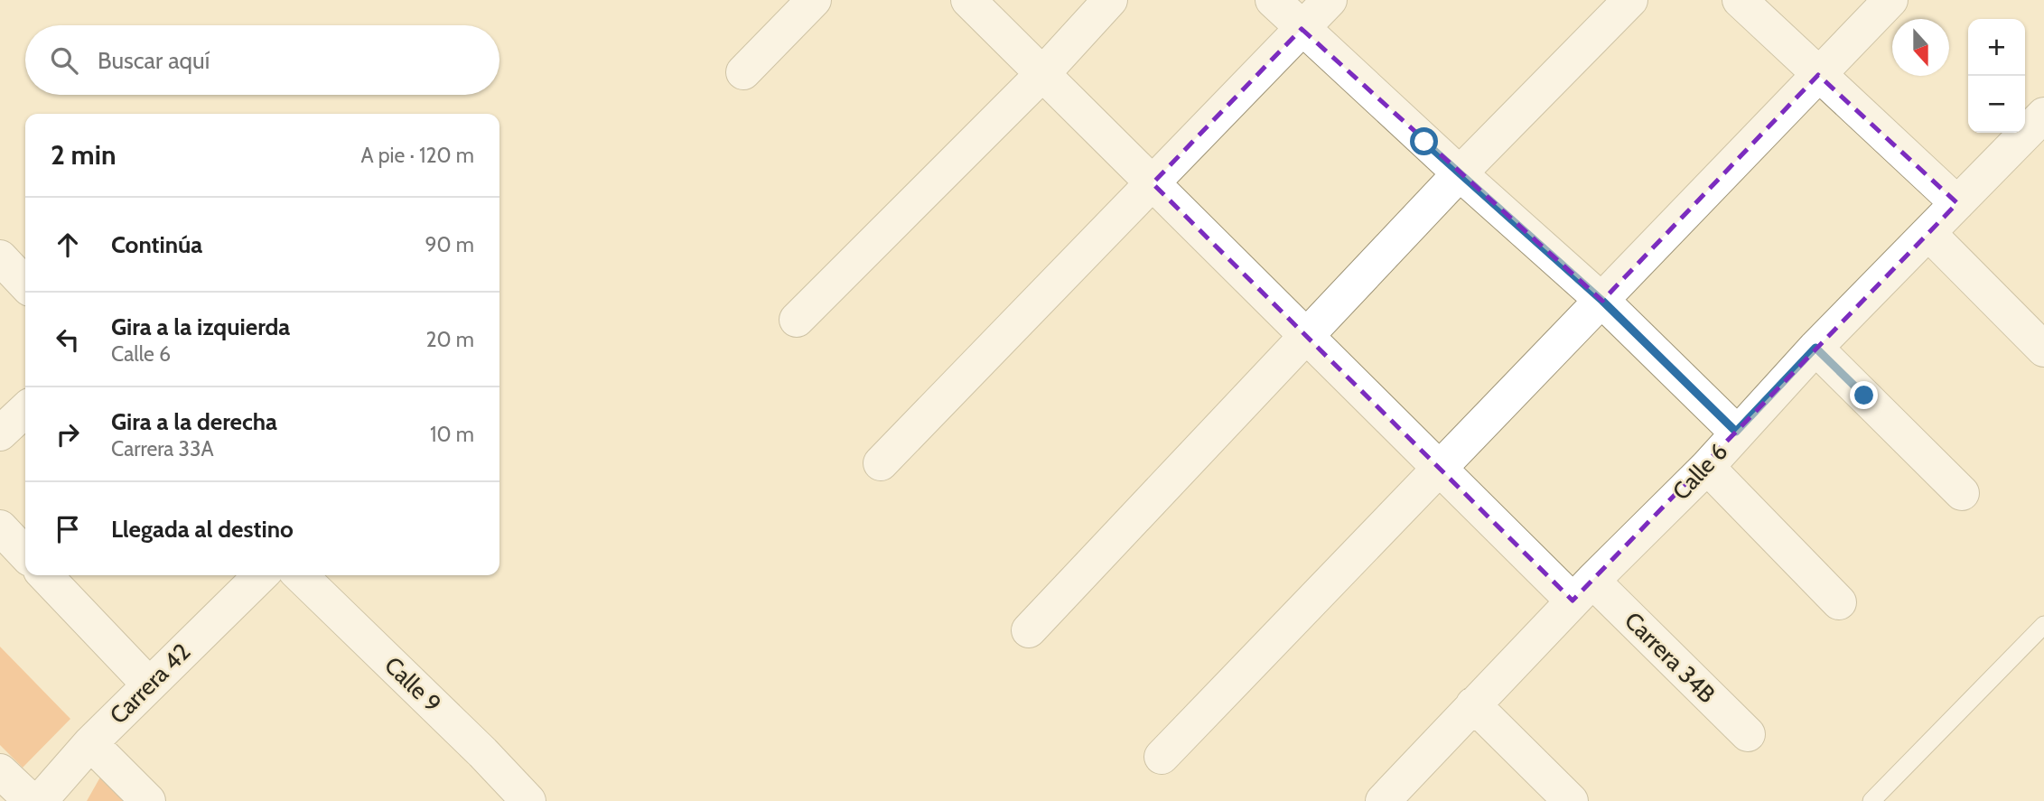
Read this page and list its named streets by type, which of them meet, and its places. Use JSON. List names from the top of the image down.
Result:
{
  "streets": {
    "street": [
      "Calle 6",
      "Carrera 34B",
      "Carrera 42",
      "Calle 9"
    ]
  },
  "crossings": [
    ["Calle 6", "Carrera 34B"]
  ],
  "north": "bottom",
  "page": {
    "map_buttons": ["+", "−"],
    "search": "Buscar aquí",
    "heading": ["2 min", "A pie · 120 m"],
    "list": [
      ["Continúa", "90 m"],
      ["Gira a la izquierda", "Calle 6", "20 m"],
      ["Gira a la derecha", "Carrera 33A", "10 m"],
      "Llegada al destino"
    ]
  }
}
